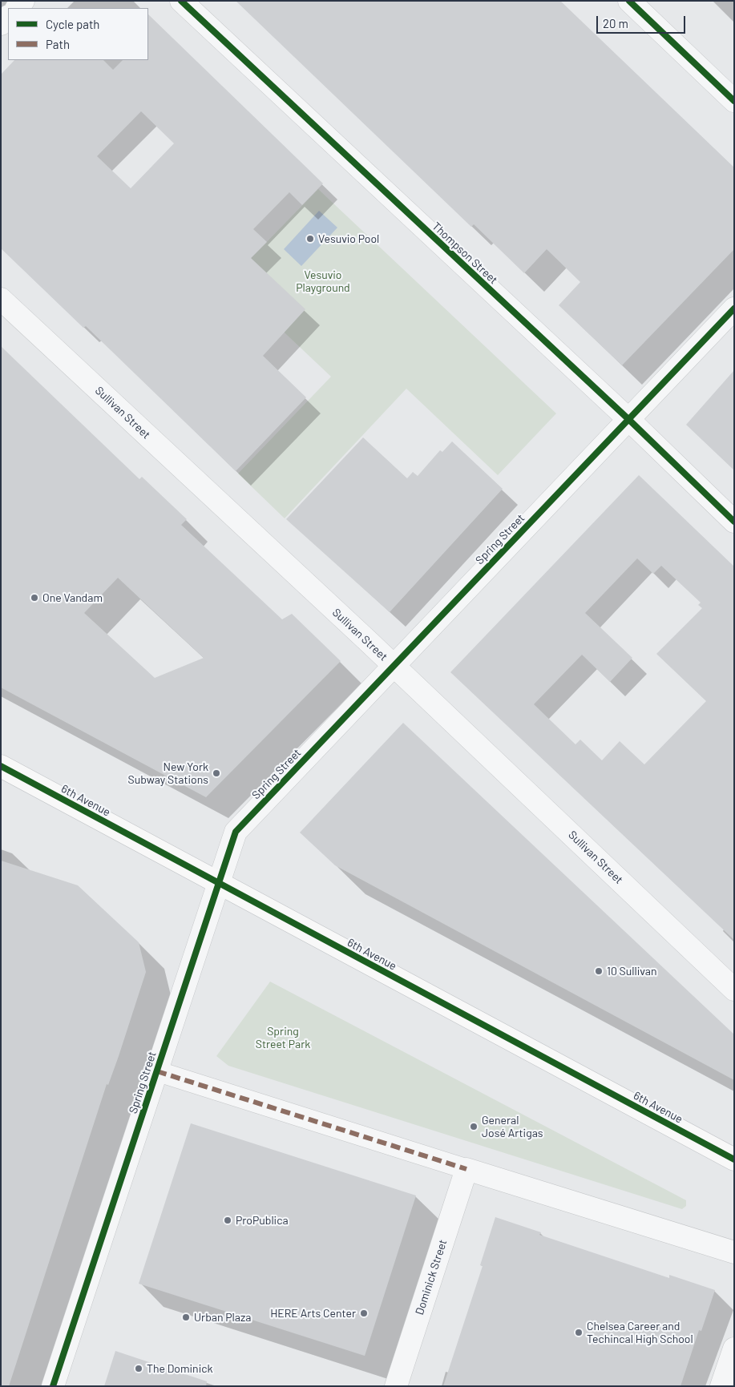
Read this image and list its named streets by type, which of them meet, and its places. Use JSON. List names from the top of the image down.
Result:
{
  "streets": {
    "main road": ["6th Avenue"],
    "street": [
      "Thompson Street",
      "Sullivan Street",
      "Spring Street",
      "Dominick Street"
    ]
  },
  "crossings": [
    ["Thompson Street", "Spring Street"],
    ["Sullivan Street", "Spring Street"],
    ["Spring Street", "6th Avenue"]
  ],
  "parks": ["Vesuvio Playground", "Spring Street Park"],
  "places": [
    "Vesuvio Pool",
    "One Vandam",
    "New York Subway Stations",
    "10 Sullivan",
    "General José Artigas",
    "ProPublica",
    "HERE Arts Center",
    "Urban Plaza",
    "Chelsea Career and Techincal High School",
    "The Dominick"
  ],
  "legend": ["Cycle path", "Path"],
  "scale_bar": "20 m"
}
